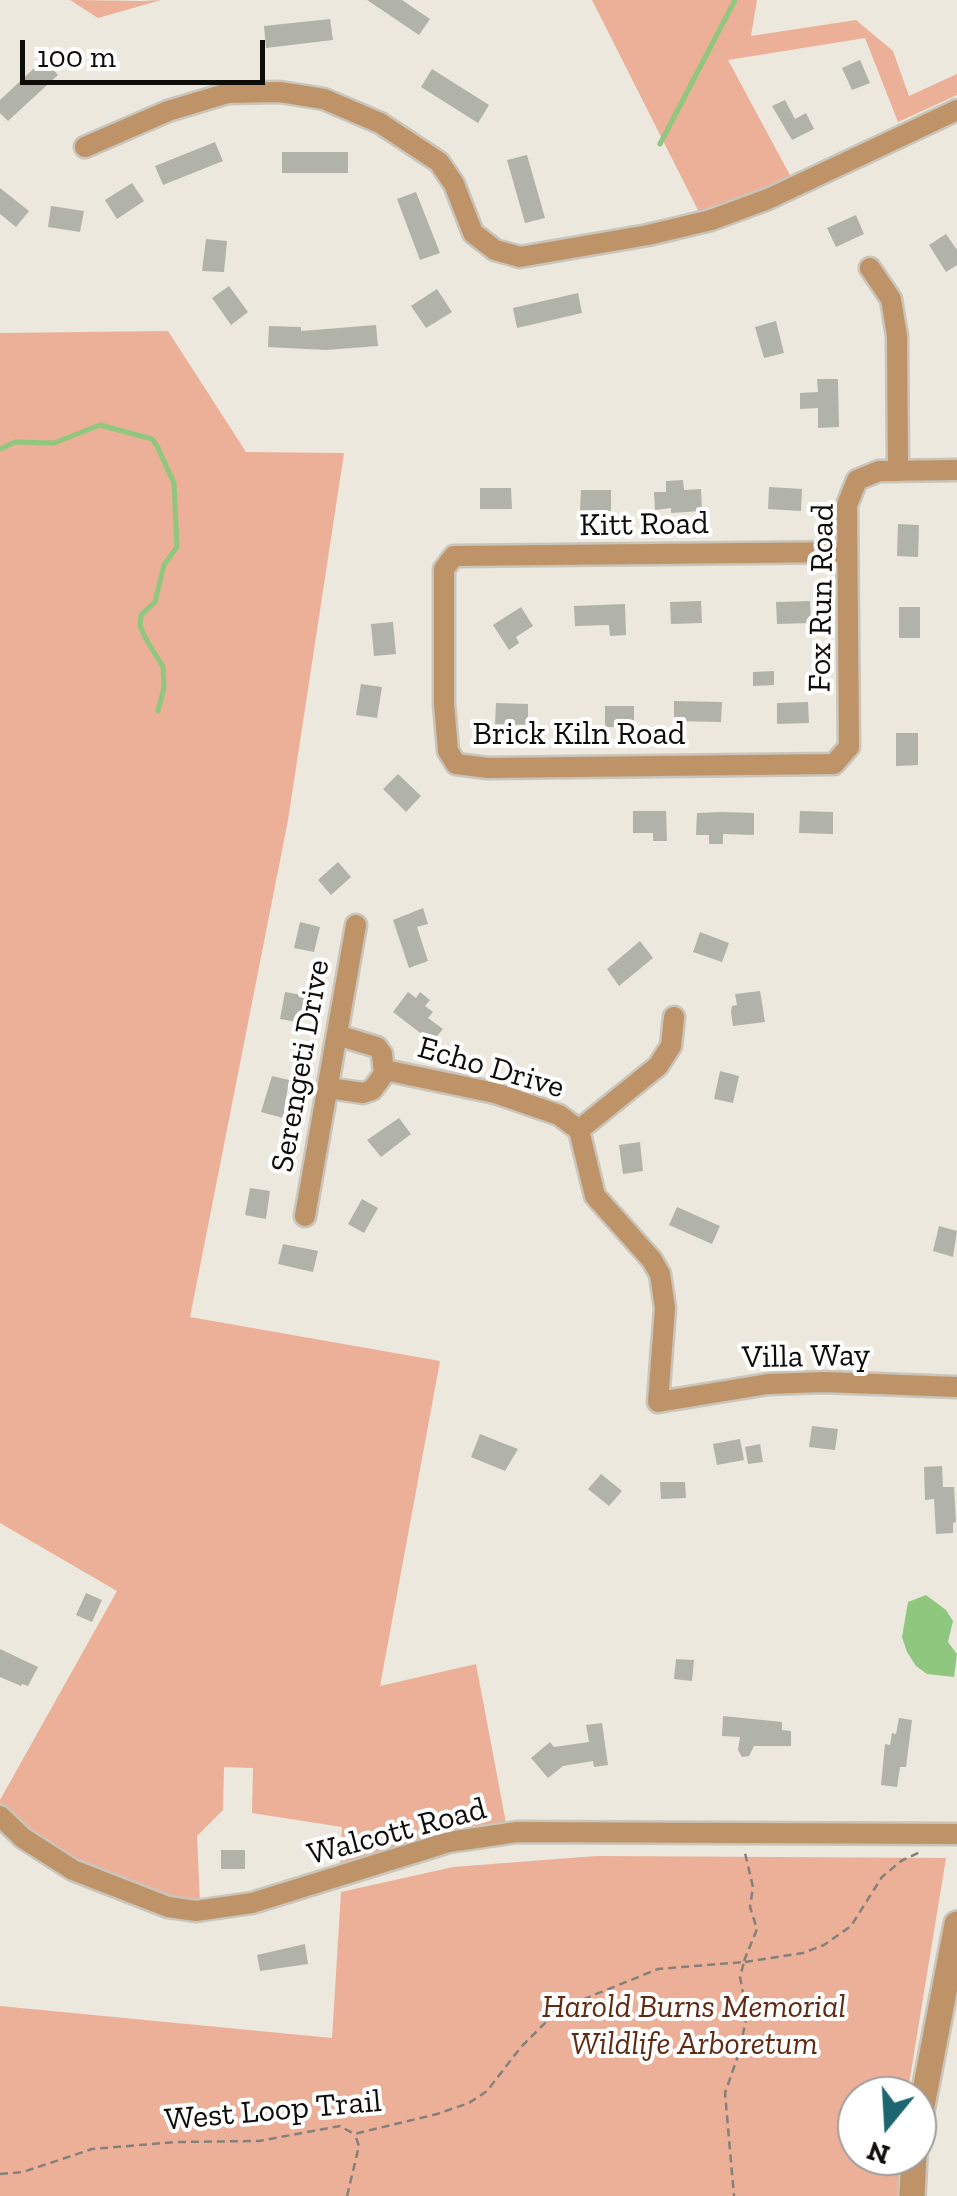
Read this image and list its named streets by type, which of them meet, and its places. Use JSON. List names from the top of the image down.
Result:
{
  "streets": {
    "street": [
      "Kitt Road",
      "Fox Run Road",
      "Brick Kiln Road",
      "Serengeti Drive",
      "Echo Drive",
      "Villa Way",
      "Walcott Road"
    ],
    "path": ["West Loop Trail"]
  },
  "crossings": [
    ["Kitt Road", "Fox Run Road"],
    ["Kitt Road", "Brick Kiln Road"],
    ["Fox Run Road", "Brick Kiln Road"],
    ["Serengeti Drive", "Echo Drive"],
    ["Echo Drive", "Villa Way"]
  ],
  "parks": ["Harold Burns Memorial Wildlife Arboretum"],
  "scale_bar": "100 m",
  "north": "bottom"
}
